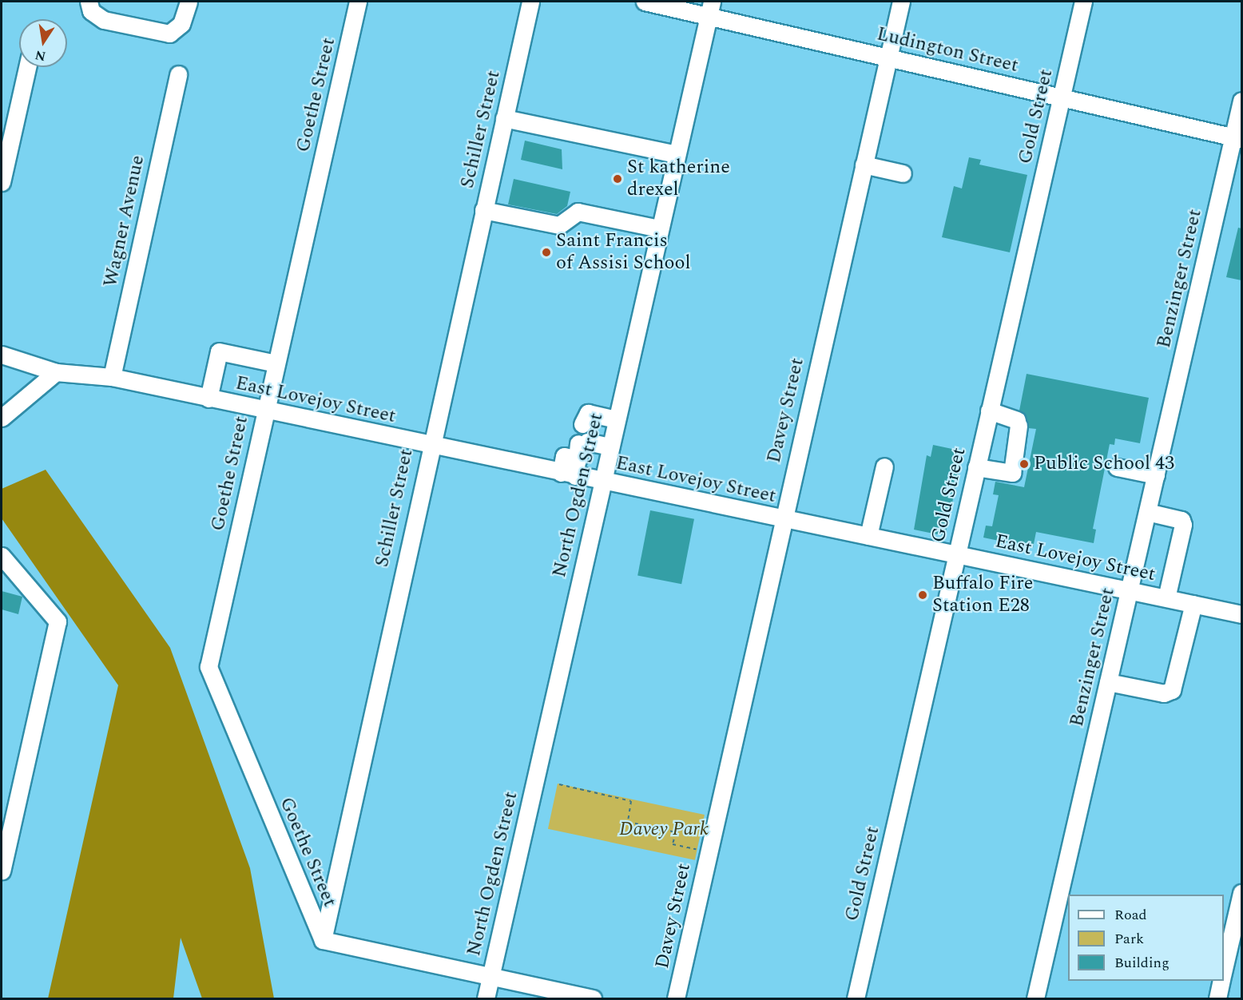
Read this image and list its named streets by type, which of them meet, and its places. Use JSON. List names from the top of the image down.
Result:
{
  "streets": {
    "street": [
      "Ludington Street",
      "Goethe Street",
      "Gold Street",
      "Schiller Street",
      "Wagner Avenue",
      "Benzinger Street",
      "East Lovejoy Street",
      "Davey Street",
      "North Ogden Street"
    ]
  },
  "crossings": [
    ["Ludington Street", "Gold Street"],
    ["Ludington Street", "Benzinger Street"],
    ["Ludington Street", "Davey Street"],
    ["Ludington Street", "North Ogden Street"],
    ["Goethe Street", "Schiller Street"],
    ["Goethe Street", "East Lovejoy Street"],
    ["Gold Street", "East Lovejoy Street"],
    ["Schiller Street", "East Lovejoy Street"],
    ["Wagner Avenue", "East Lovejoy Street"],
    ["Benzinger Street", "East Lovejoy Street"],
    ["East Lovejoy Street", "Davey Street"],
    ["East Lovejoy Street", "North Ogden Street"]
  ],
  "parks": ["Davey Park"],
  "places": [
    "St katherine drexel",
    "Saint Francis of Assisi School",
    "Public School 43",
    "Buffalo Fire Station E28"
  ],
  "legend": ["Road", "Park", "Building"],
  "north": "bottom"
}
